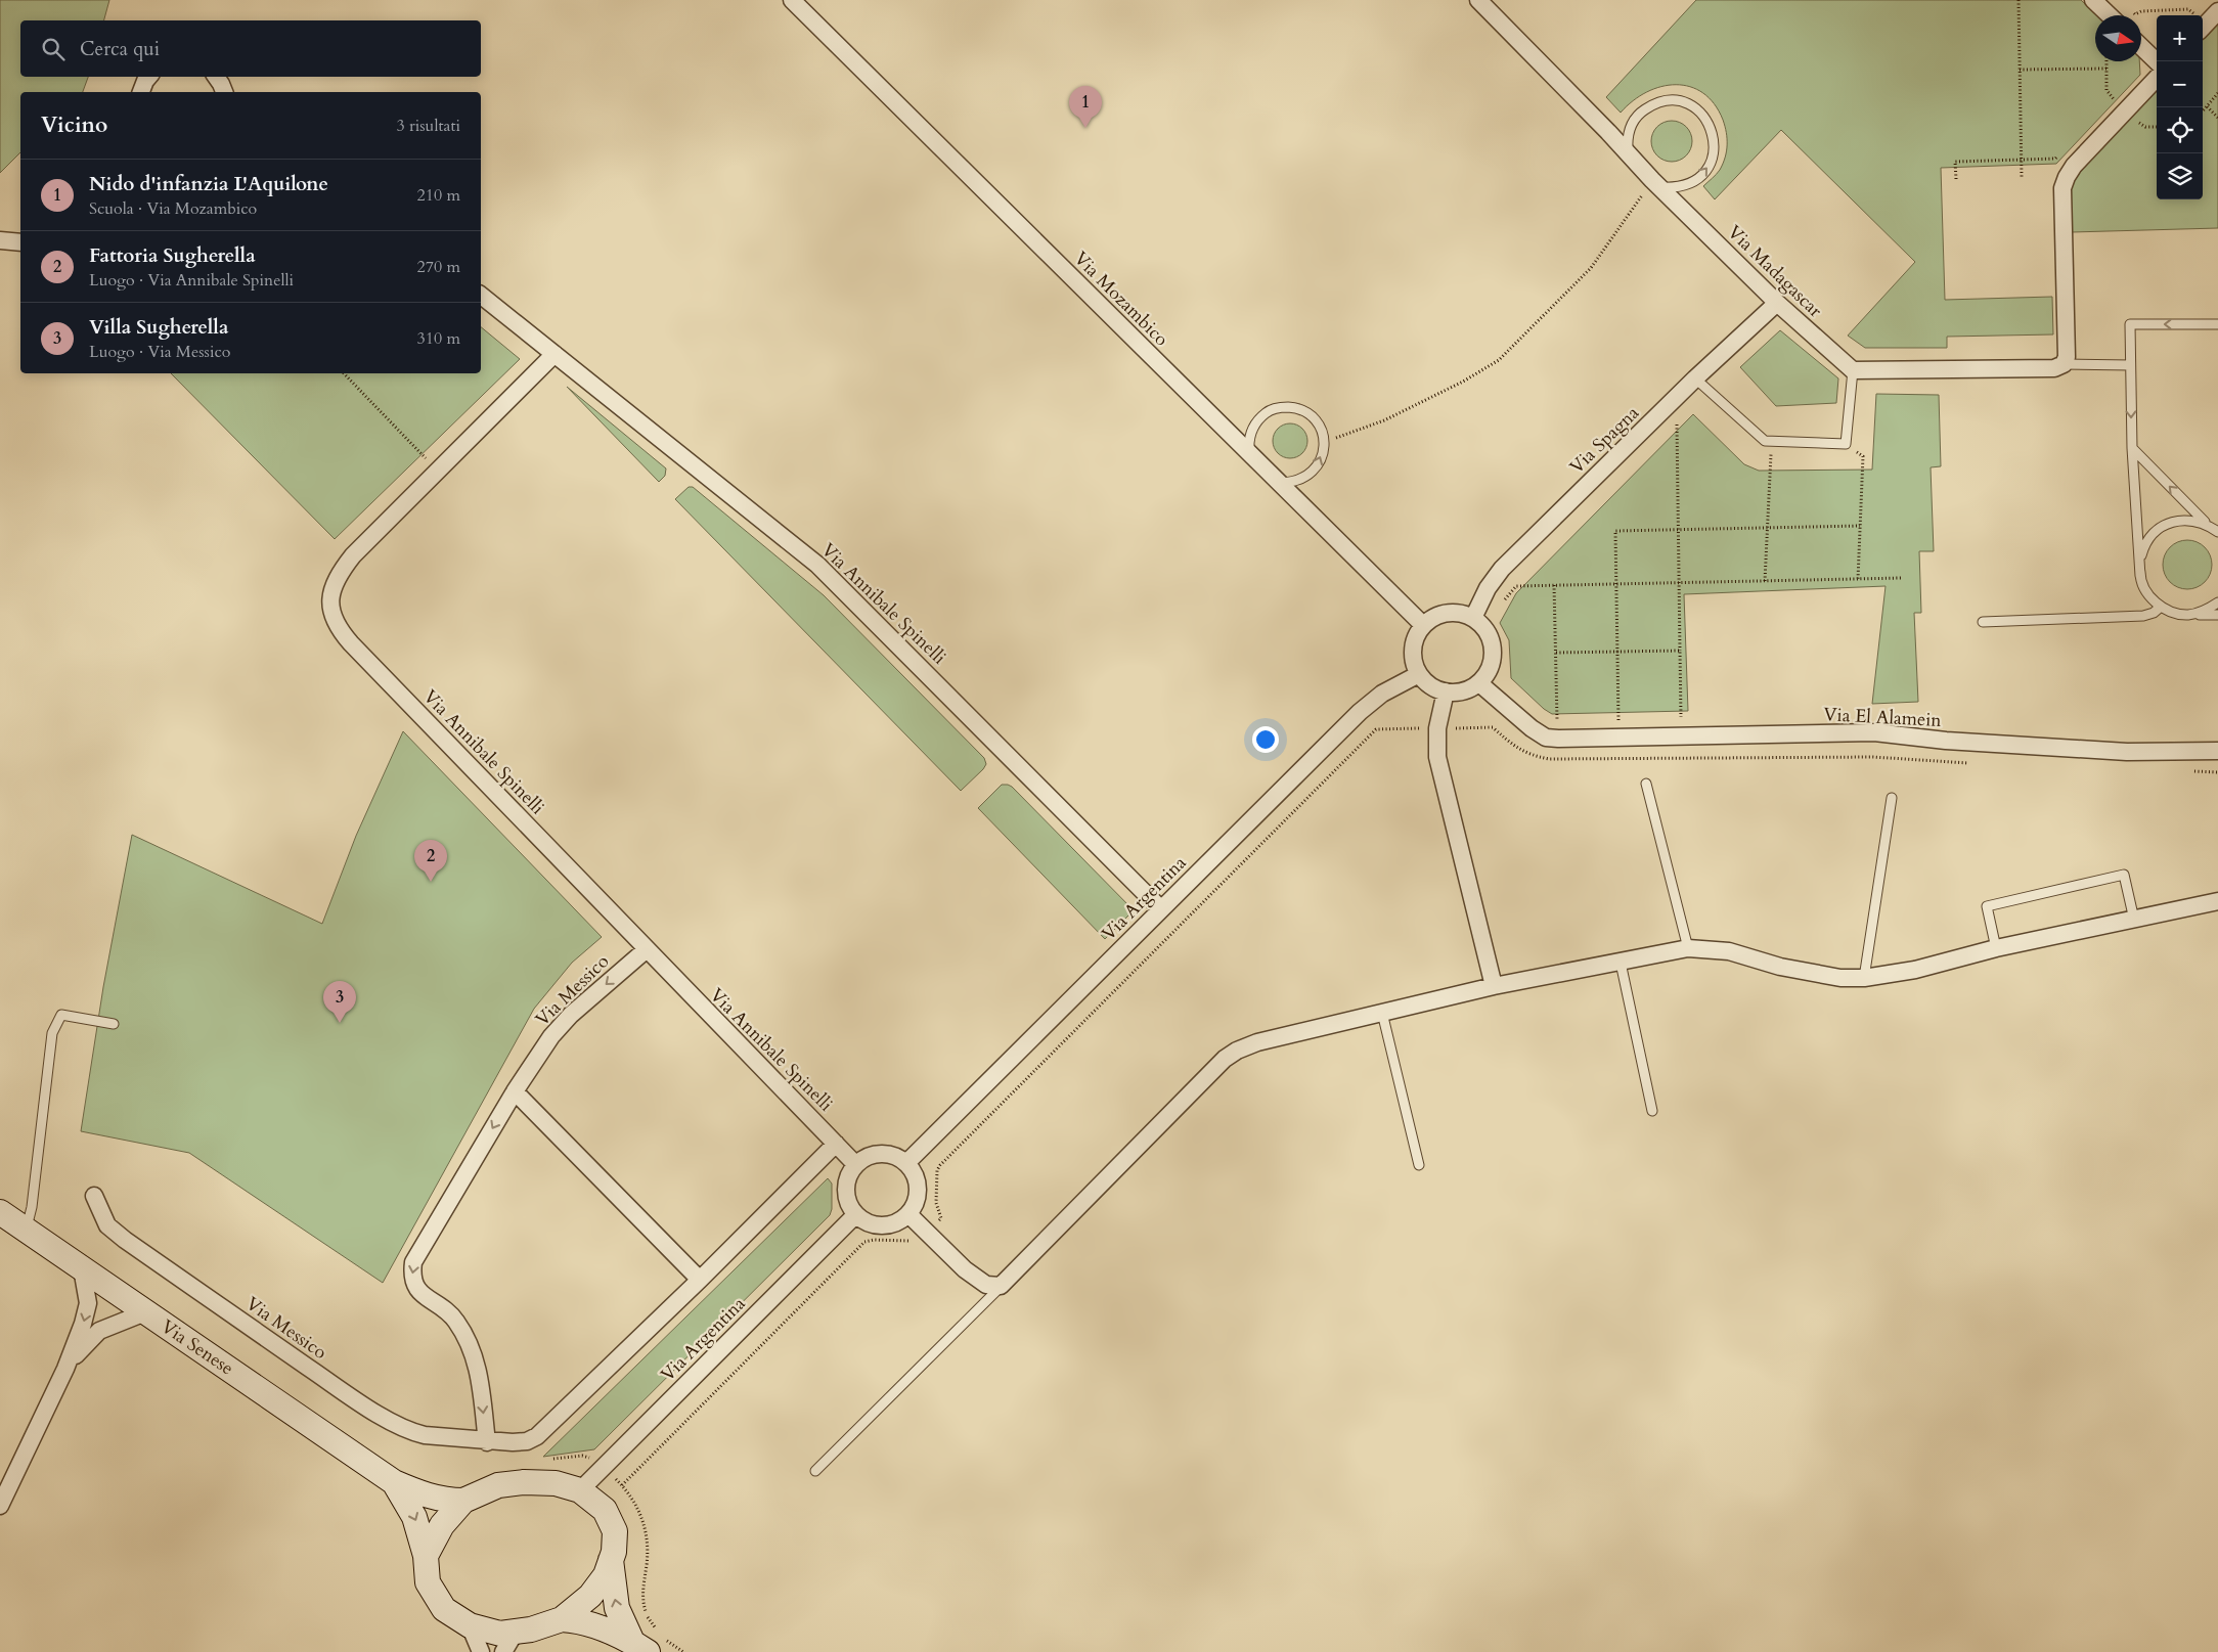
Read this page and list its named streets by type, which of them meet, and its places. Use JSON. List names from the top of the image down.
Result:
{
  "streets": {
    "main road": ["Via Senese"],
    "street": [
      "Via Madagascar",
      "Via Mozambico",
      "Via Spagna",
      "Via Annibale Spinelli",
      "Via El Alamein",
      "Via Argentina",
      "Via Messico"
    ]
  },
  "crossings": [
    ["Via Madagascar", "Via Spagna"],
    ["Via Mozambico", "Via Spagna"],
    ["Via Mozambico", "Via Argentina"],
    ["Via Spagna", "Via Argentina"],
    ["Via Annibale Spinelli", "Via Argentina"],
    ["Via Annibale Spinelli", "Via Messico"],
    ["Via Argentina", "Via Senese"]
  ],
  "north": "right",
  "page": {
    "map_buttons": ["+", "−"],
    "search": "Cerca qui",
    "pins": ["1", "2", "3"],
    "heading": ["Vicino", "3 risultati"],
    "list": [
      {
        "mark": "1",
        "name": "Nido d'infanzia L'Aquilone",
        "note": "Scuola · Via Mozambico",
        "value": "210 m"
      },
      {
        "mark": "2",
        "name": "Fattoria Sugherella",
        "note": "Luogo · Via Annibale Spinelli",
        "value": "270 m"
      },
      {
        "mark": "3",
        "name": "Villa Sugherella",
        "note": "Luogo · Via Messico",
        "value": "310 m"
      }
    ]
  }
}
